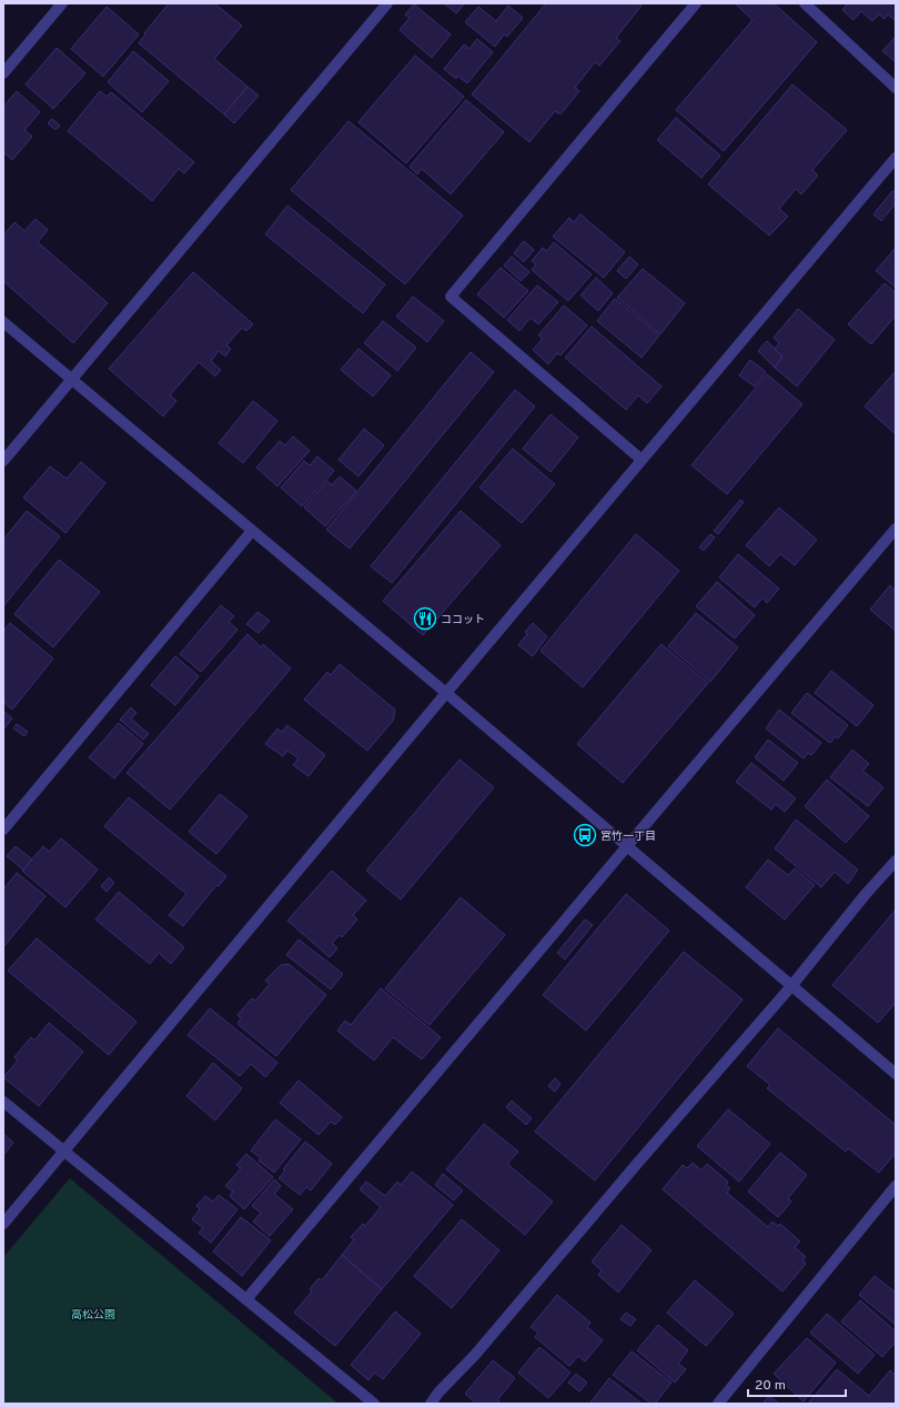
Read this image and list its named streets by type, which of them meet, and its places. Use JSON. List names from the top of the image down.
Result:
{
  "parks": ["高松公園"],
  "places": {
    "restaurant": ["ココット"],
    "bus stop": ["宮竹一丁目"]
  },
  "scale_bar": "20 m"
}
